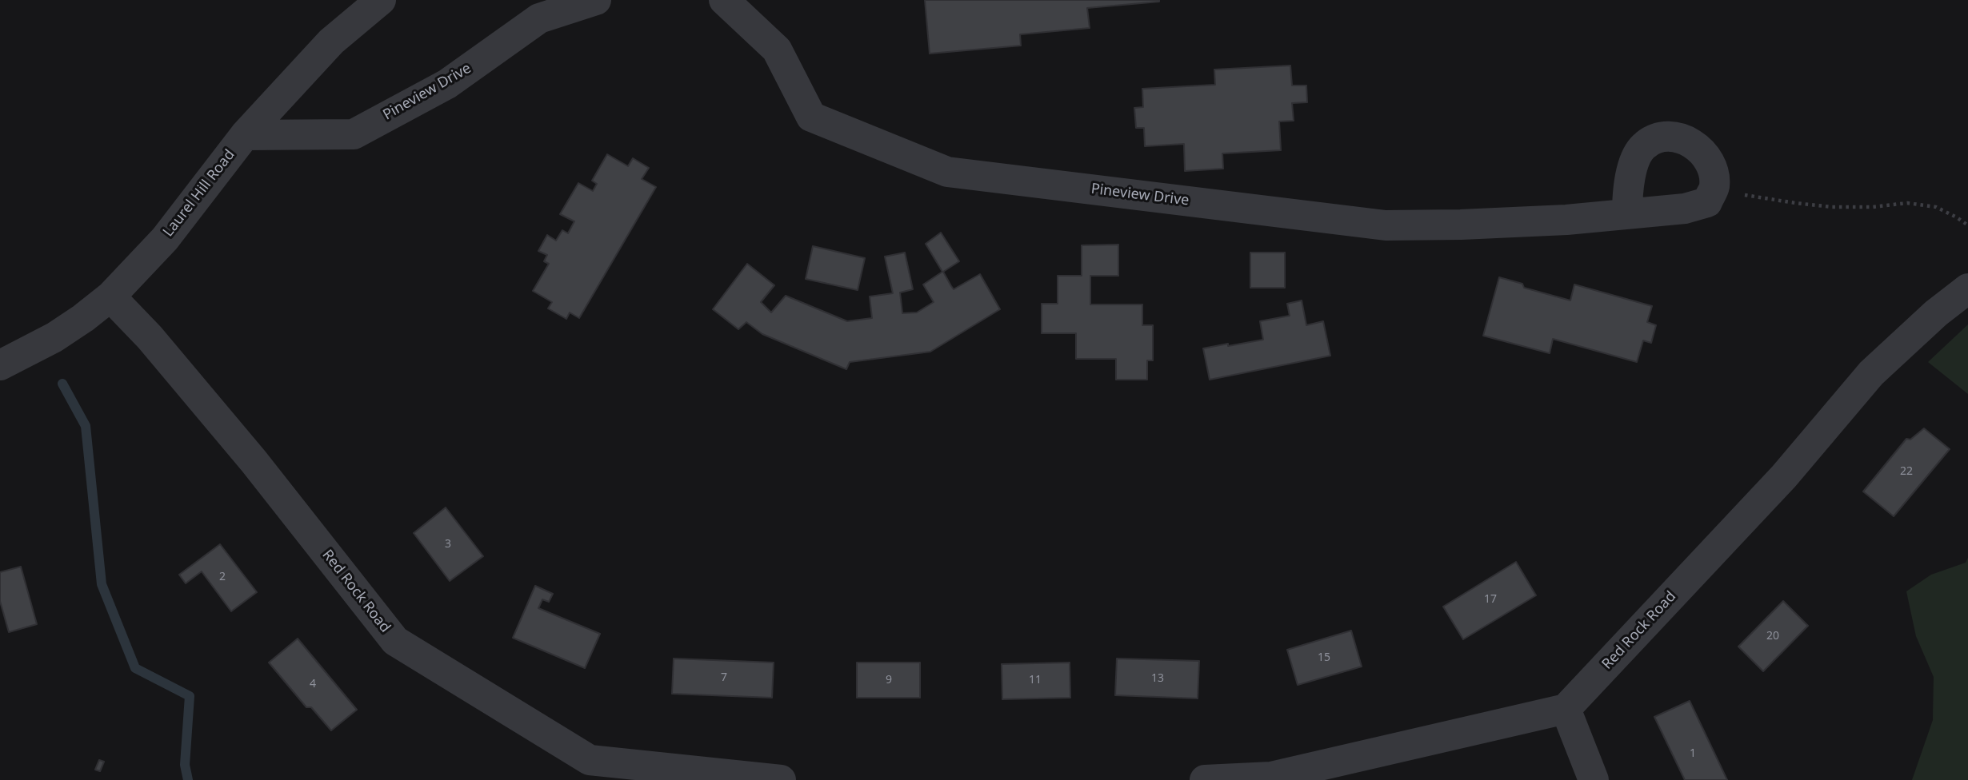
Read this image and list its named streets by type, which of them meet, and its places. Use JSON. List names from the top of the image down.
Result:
{
  "streets": {
    "street": ["Pineview Drive", "Laurel Hill Road", "Red Rock Road"]
  },
  "crossings": [
    ["Pineview Drive", "Laurel Hill Road"],
    ["Laurel Hill Road", "Red Rock Road"]
  ],
  "house_numbers": [
    "22",
    "3",
    "2",
    "17",
    "20",
    "15",
    "7",
    "13",
    "9",
    "11",
    "4",
    "1"
  ]
}
